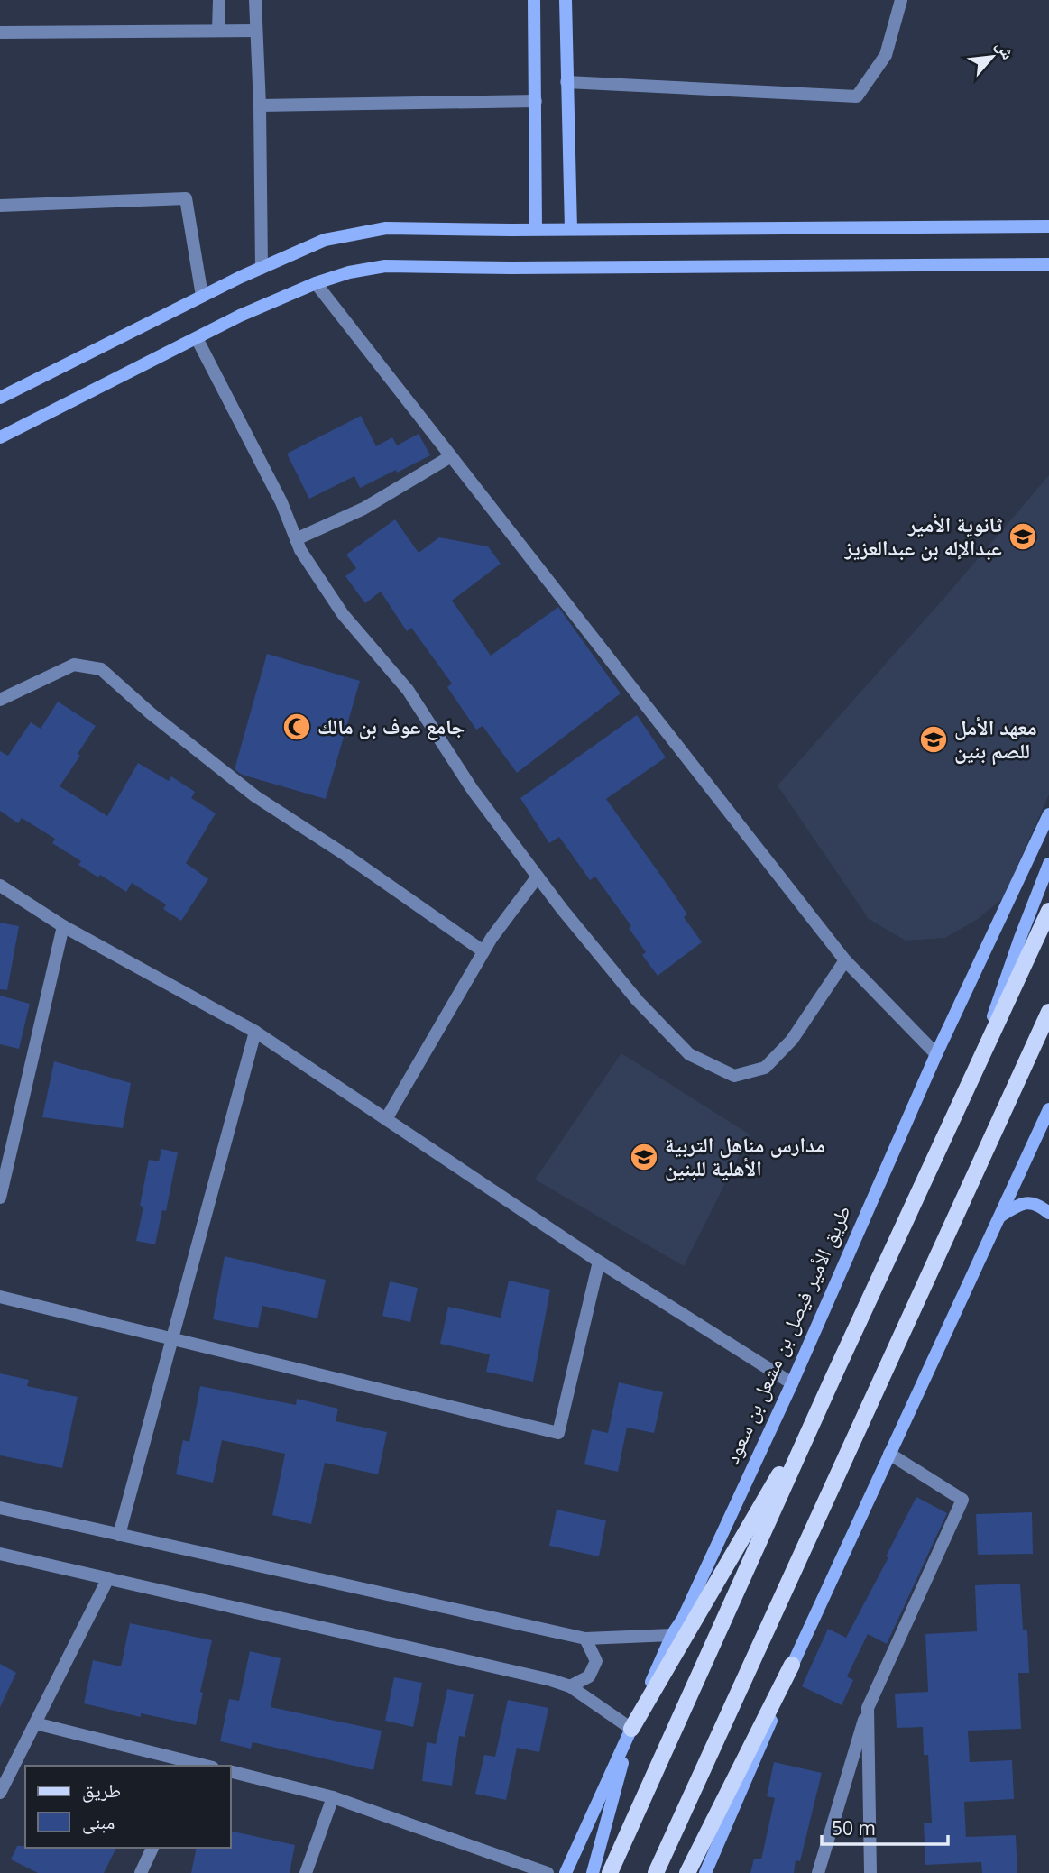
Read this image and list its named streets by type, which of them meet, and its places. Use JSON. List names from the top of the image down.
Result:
{
  "streets": {
    "street": ["طريق الأمير فيصل بن مشعل بن سعود"]
  },
  "places": {
    "school or university": ["ثانوية الأمير عبدالإله بن عبدالعزيز", "معهد الأمل للصم بنين", "مدارس مناهل التربية الأهلية للبنين"],
    "mosque": ["جامع عوف بن مالك"]
  },
  "legend": ["طريق", "مبنى"],
  "scale_bar": "50 m",
  "north": "top right"
}
